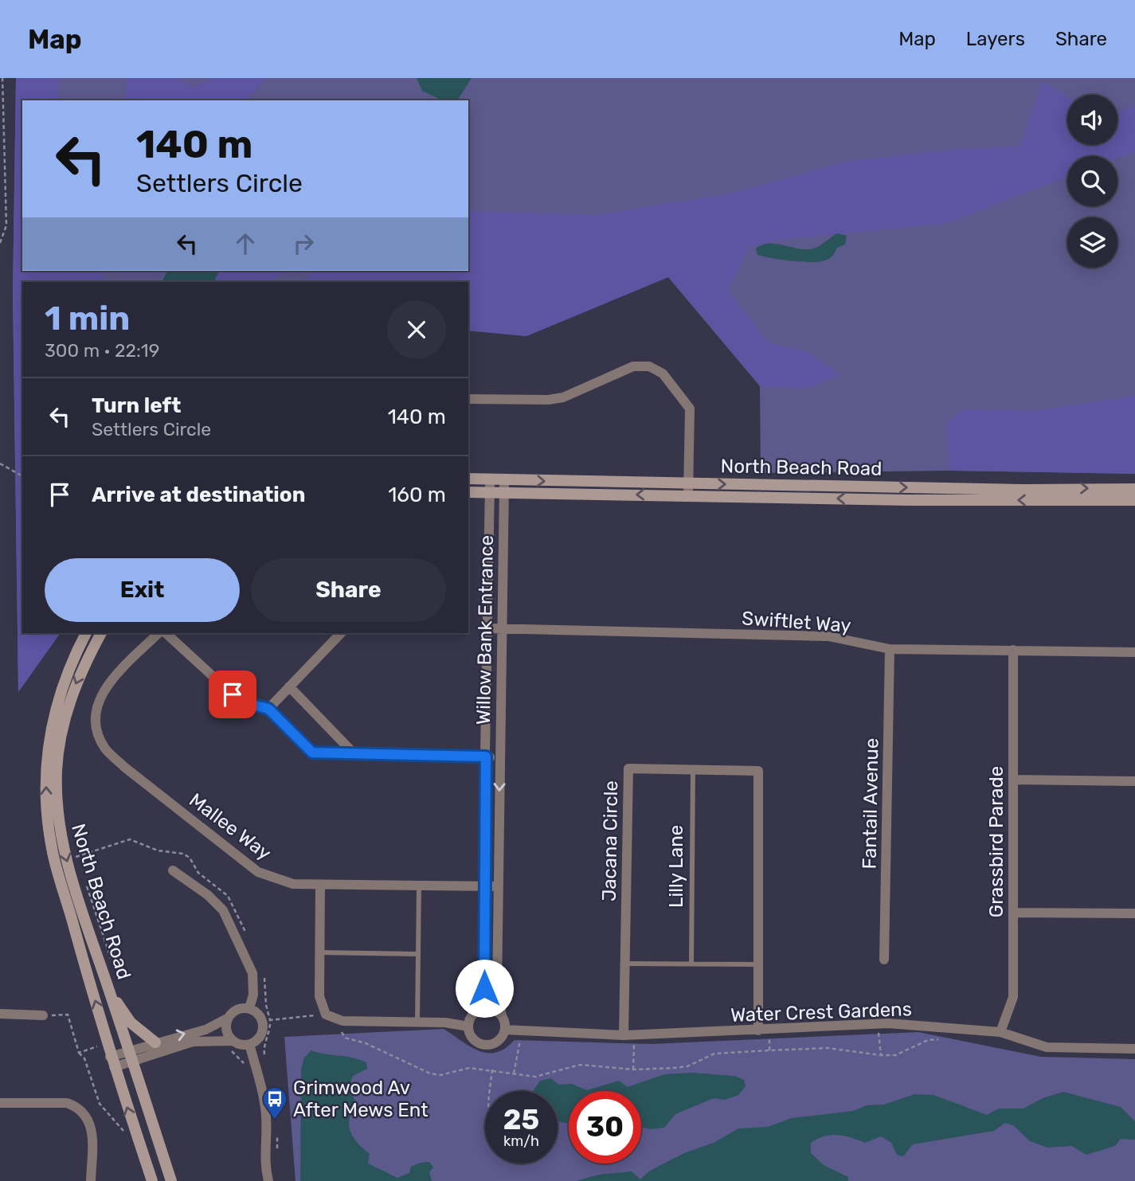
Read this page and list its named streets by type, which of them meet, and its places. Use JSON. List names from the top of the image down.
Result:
{
  "streets": {
    "main road": ["North Beach Road"],
    "street": [
      "Swiftlet Way",
      "Willow Bank Entrance",
      "Fantail Avenue",
      "Mallee Way",
      "Jacana Circle",
      "Grassbird Parade",
      "Water Crest Gardens"
    ],
    "lane": ["Lilly Lane"]
  },
  "crossings": [
    ["North Beach Road", "Willow Bank Entrance"],
    ["Swiftlet Way", "Willow Bank Entrance"],
    ["Swiftlet Way", "Fantail Avenue"],
    ["Swiftlet Way", "Grassbird Parade"],
    ["Willow Bank Entrance", "Mallee Way"],
    ["Willow Bank Entrance", "Water Crest Gardens"],
    ["Jacana Circle", "Lilly Lane"],
    ["Jacana Circle", "Water Crest Gardens"],
    ["Grassbird Parade", "Water Crest Gardens"]
  ],
  "places": {
    "bus stop": ["Grimwood Av After Mews Ent"]
  },
  "page": {
    "header": "Map",
    "nav": ["Map", "Layers", "Share"],
    "turn": ["140 m", "Settlers Circle"],
    "heading": ["1 min", "300 m · 22:19"],
    "list": [
      {
        "name": "Turn left",
        "note": "Settlers Circle",
        "value": "140 m"
      },
      {
        "name": "Arrive at destination",
        "value": "160 m"
      }
    ],
    "buttons": ["Exit", "Share"],
    "speed": "25 km/h",
    "limit": "30"
  }
}
